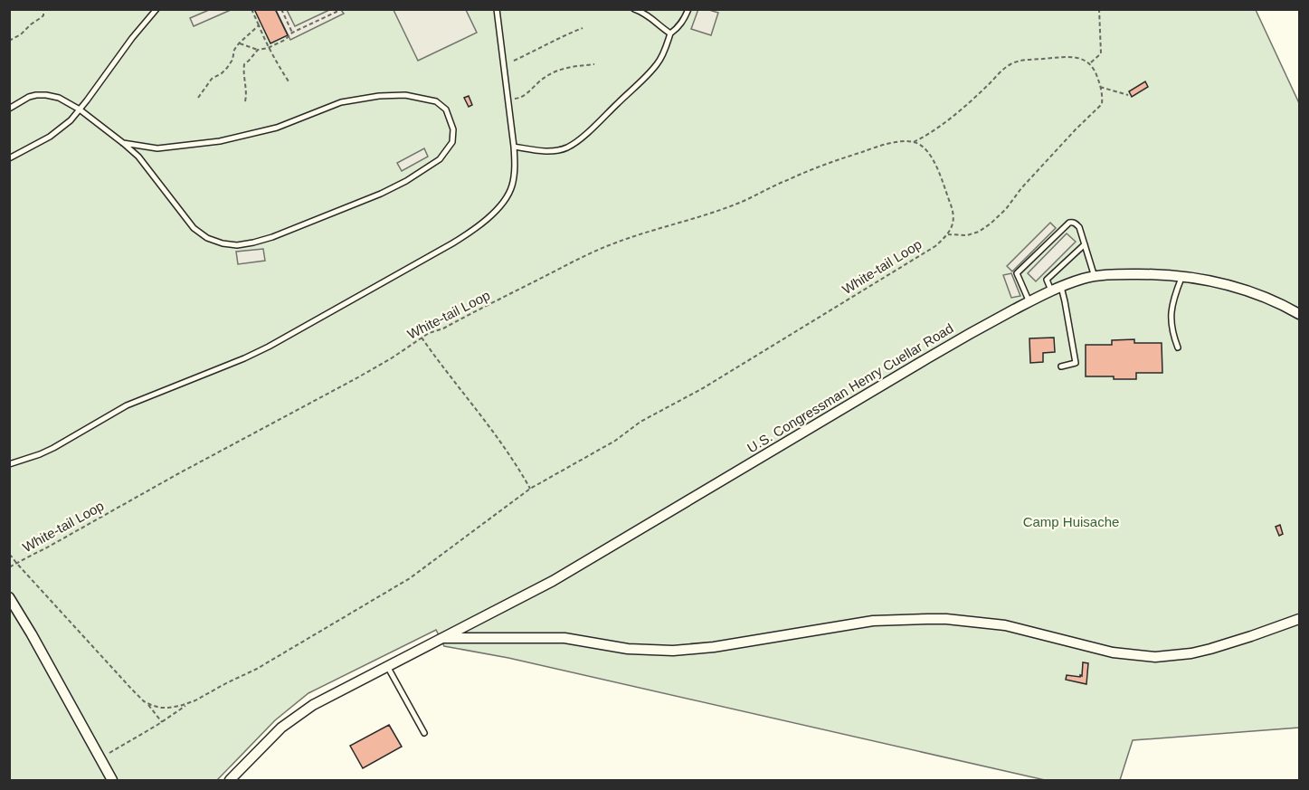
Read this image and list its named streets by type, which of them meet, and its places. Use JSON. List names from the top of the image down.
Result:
{
  "streets": {
    "street": ["U.S. Congressman Henry Cuellar Road"],
    "path": ["White-tail Loop"]
  },
  "parks": ["Camp Huisache"]
}
